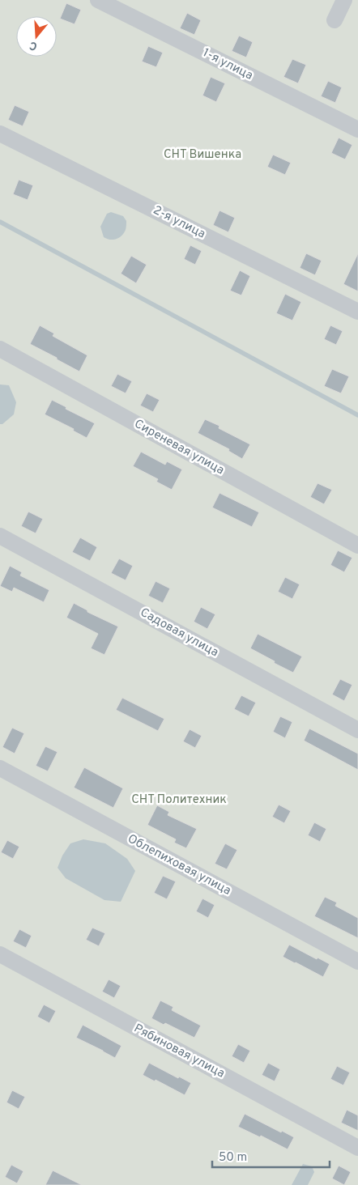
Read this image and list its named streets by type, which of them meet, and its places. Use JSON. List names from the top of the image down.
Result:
{
  "streets": {
    "street": [
      "1-я улица",
      "2-я улица",
      "Сиреневая улица",
      "Садовая улица",
      "Облепиховая улица",
      "Рябиновая улица"
    ]
  },
  "parks": ["СНТ Вишенка", "СНТ Политехник"],
  "scale_bar": "50 m",
  "north": "bottom"
}
